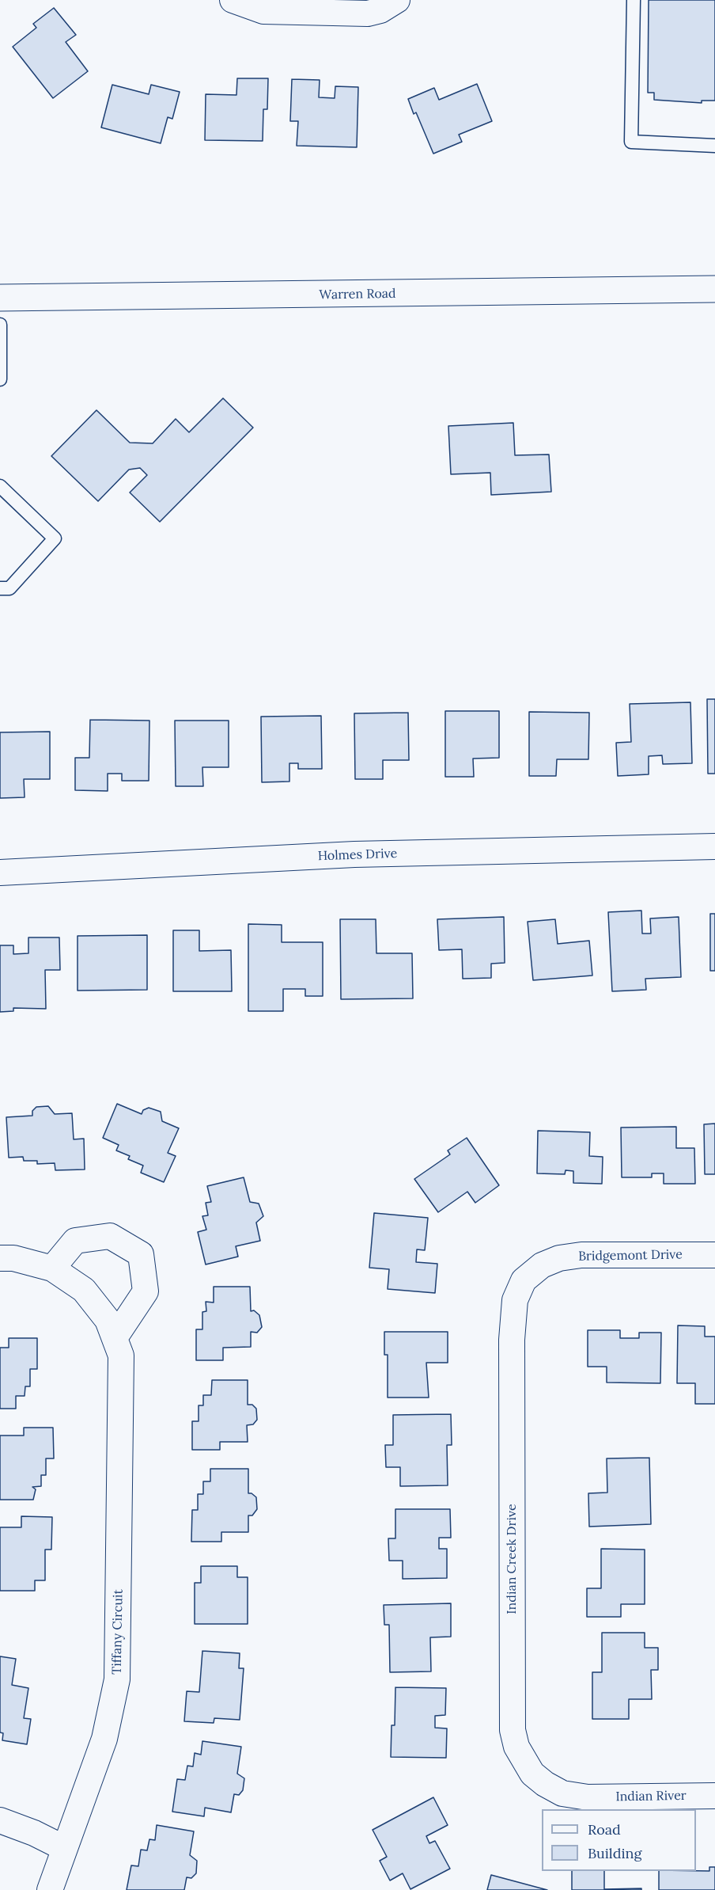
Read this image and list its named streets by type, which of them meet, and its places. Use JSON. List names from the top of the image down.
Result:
{
  "streets": {
    "main road": ["Warren Road"],
    "street": [
      "Holmes Drive",
      "Bridgemont Drive",
      "Indian Creek Drive",
      "Tiffany Circuit",
      "Indian River"
    ]
  },
  "crossings": [
    ["Bridgemont Drive", "Indian Creek Drive"],
    ["Indian Creek Drive", "Indian River"]
  ],
  "legend": ["Road", "Building"]
}
